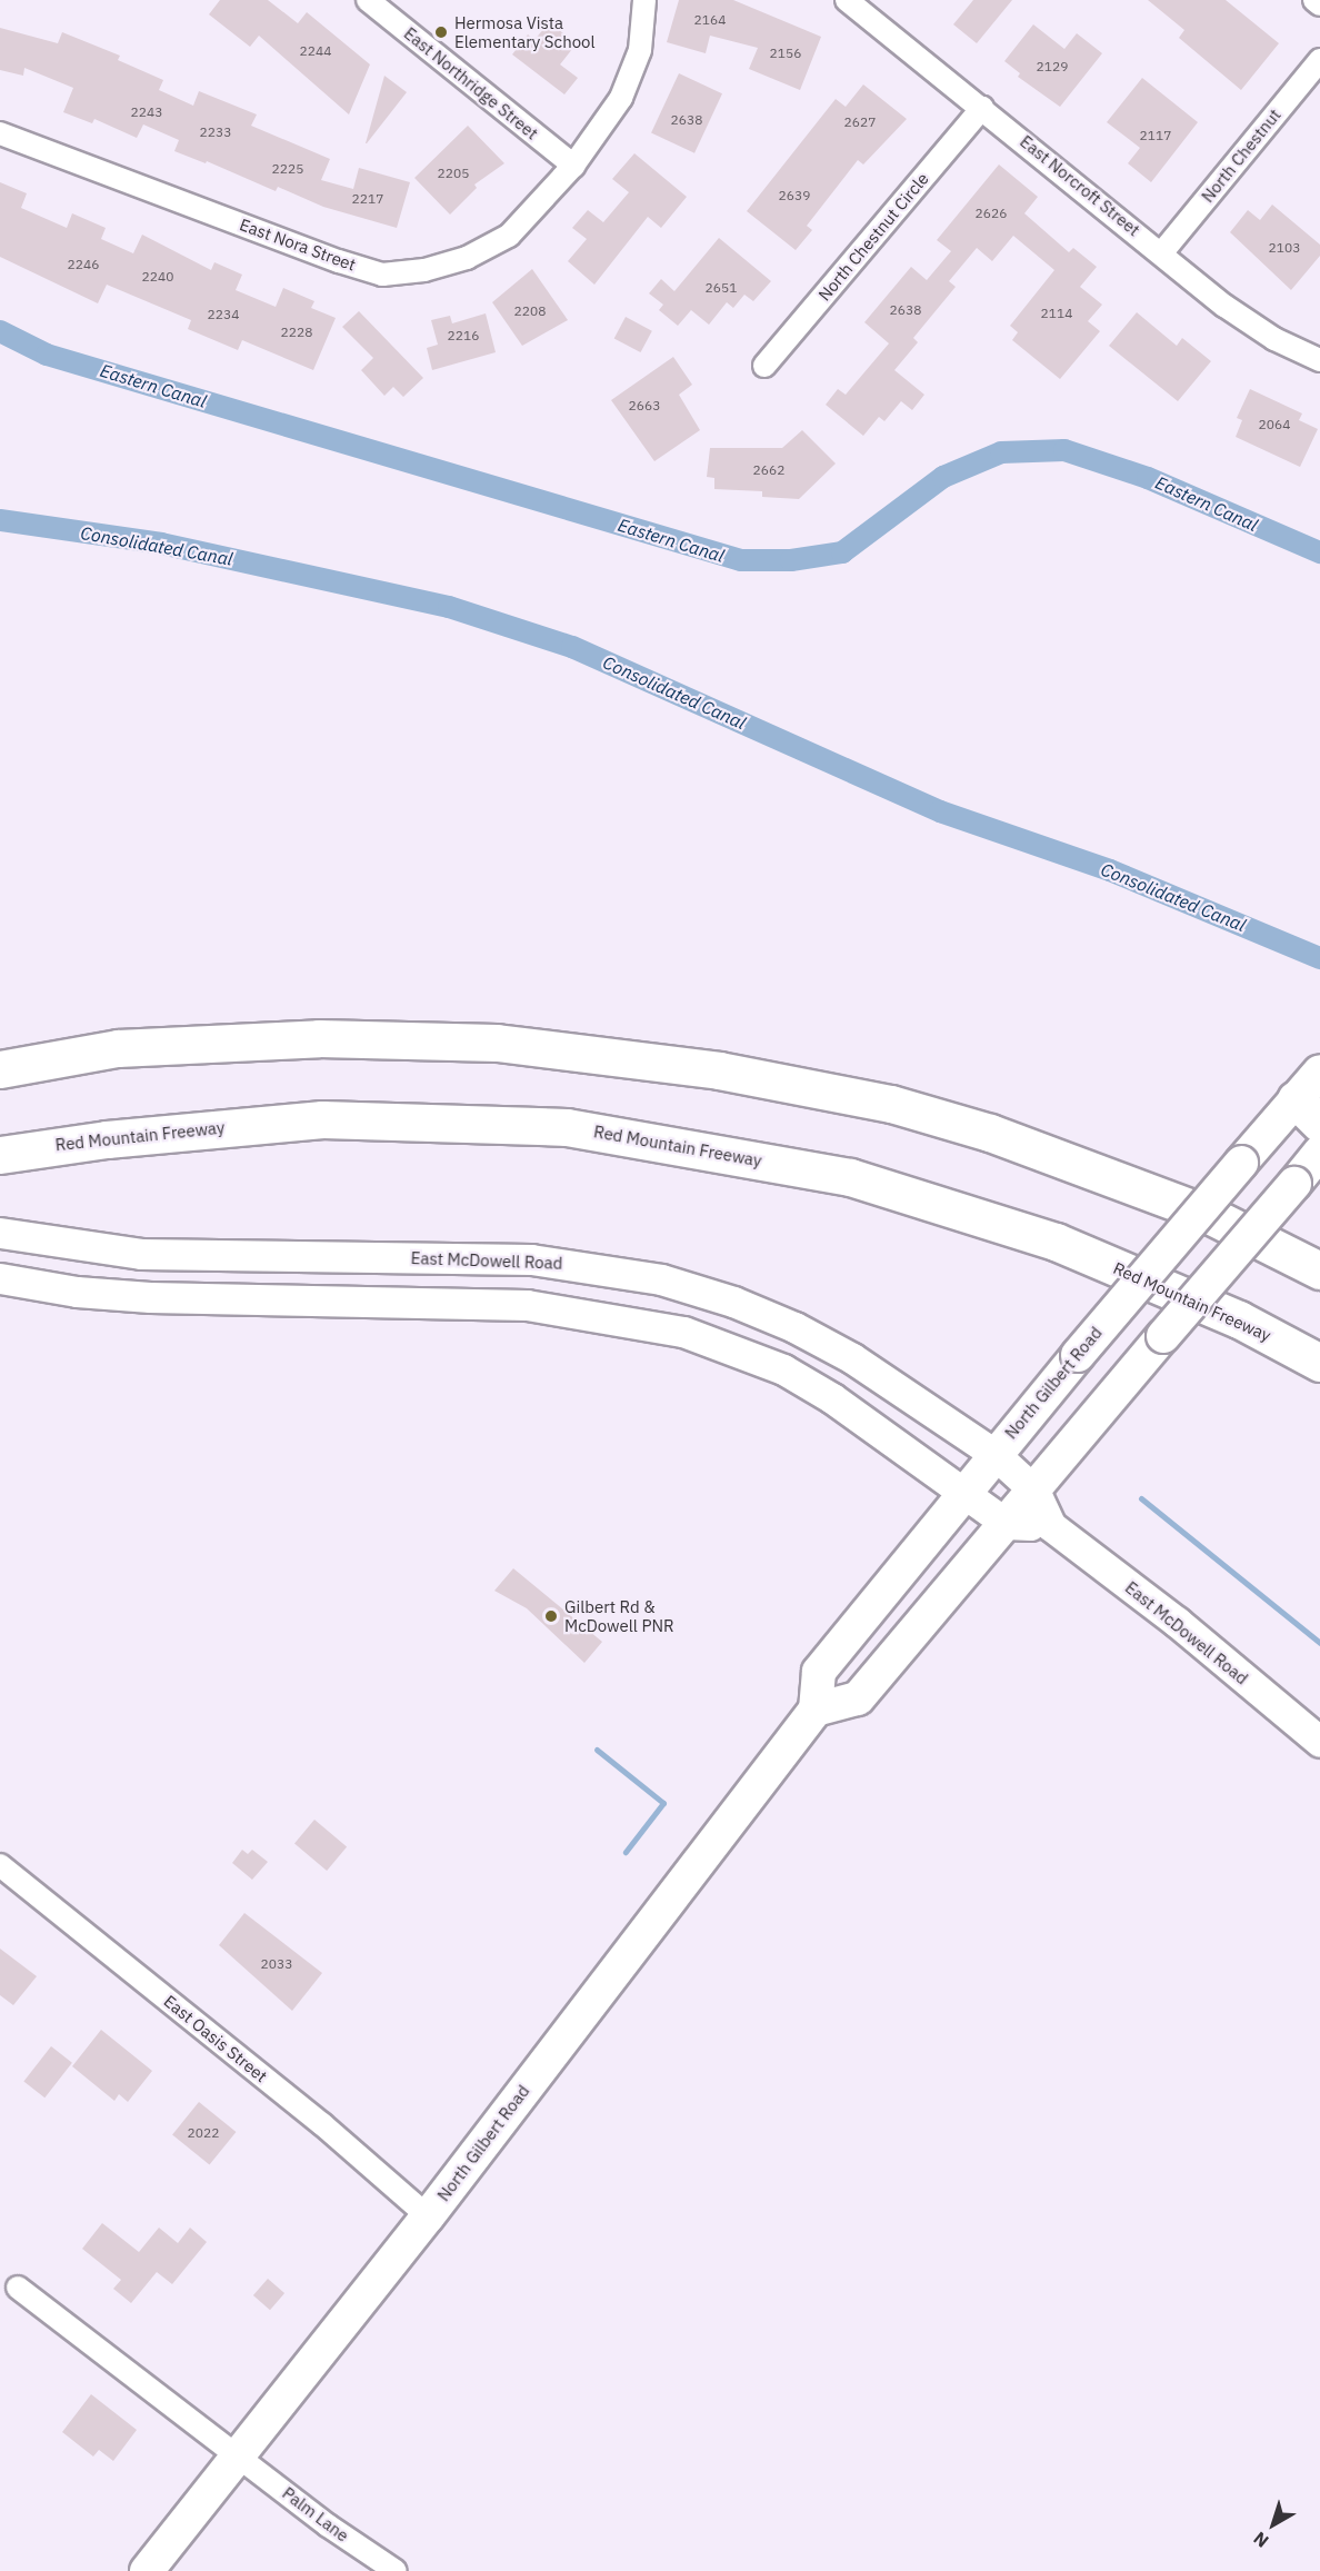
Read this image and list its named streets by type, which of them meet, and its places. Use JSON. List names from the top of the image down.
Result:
{
  "streets": {
    "highway": ["Red Mountain Freeway"],
    "main road": ["East McDowell Road", "North Gilbert Road"],
    "street": [
      "East Northridge Street",
      "North Chestnut",
      "East Norcroft Street",
      "North Chestnut Circle",
      "East Nora Street",
      "East Oasis Street",
      "Palm Lane"
    ]
  },
  "crossings": [
    ["East Northridge Street", "East Nora Street"],
    ["North Chestnut", "East Norcroft Street"],
    ["East Norcroft Street", "North Chestnut Circle"],
    ["East McDowell Road", "North Gilbert Road"],
    ["North Gilbert Road", "East Oasis Street"],
    ["North Gilbert Road", "Palm Lane"]
  ],
  "water": ["Eastern Canal", "Consolidated Canal"],
  "places": ["Hermosa Vista Elementary School", "Gilbert Rd & McDowell PNR"],
  "house_numbers": [
    "2164",
    "2244",
    "2156",
    "2129",
    "2243",
    "2638",
    "2627",
    "2233",
    "2117",
    "2225",
    "2205",
    "2639",
    "2217",
    "2626",
    "2103",
    "2246",
    "2240",
    "2651",
    "2638",
    "2208",
    "2114",
    "2234",
    "2228",
    "2216",
    "2663",
    "2064",
    "2662",
    "2033",
    "2022"
  ],
  "north": "bottom left"
}
